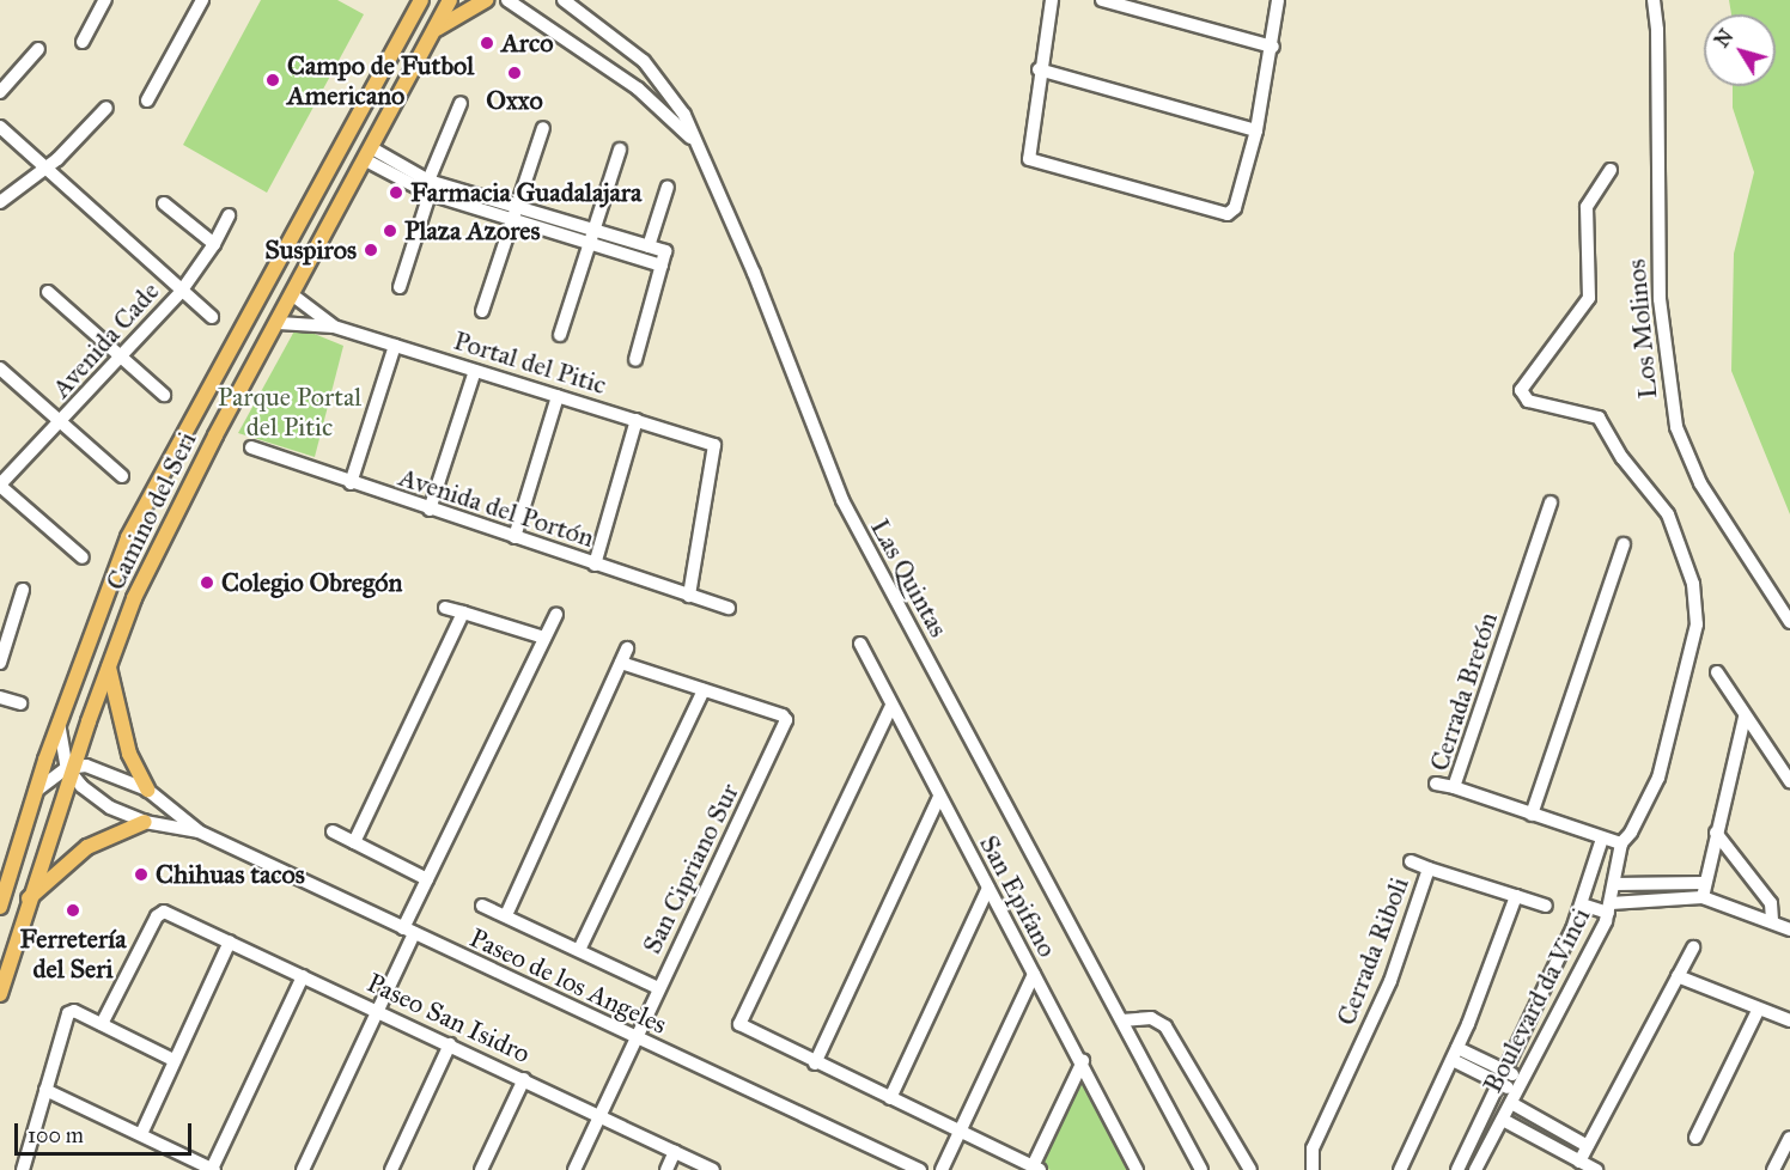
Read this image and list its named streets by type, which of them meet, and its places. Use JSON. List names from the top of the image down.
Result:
{
  "streets": {
    "main road": ["Camino del Seri"],
    "street": [
      "Los Molinos",
      "Avenida Cade",
      "Portal del Pitic",
      "Avenida del Portón",
      "Las Quintas",
      "Cerrada Bretón",
      "San Cipriano Sur",
      "San Epifano",
      "Cerrada Riboli",
      "Paseo de los Angeles",
      "Boulevard da Vinci",
      "Paseo San Isidro"
    ]
  },
  "crossings": [
    ["Portal del Pitic", "Avenida del Portón"],
    ["Portal del Pitic", "Camino del Seri"],
    ["Cerrada Bretón", "Boulevard da Vinci"],
    ["San Cipriano Sur", "Paseo de los Angeles"],
    ["San Cipriano Sur", "Paseo San Isidro"]
  ],
  "parks": ["Parque Portal del Pitic"],
  "places": [
    "Arco",
    "Oxxo",
    "Campo de Futbol Americano",
    "Farmacia Guadalajara",
    "Plaza Azores",
    "Suspiros",
    "Colegio Obregón",
    "Chihuas tacos",
    "Ferretería del Seri"
  ],
  "scale_bar": "100 m",
  "north": "top left"
}
